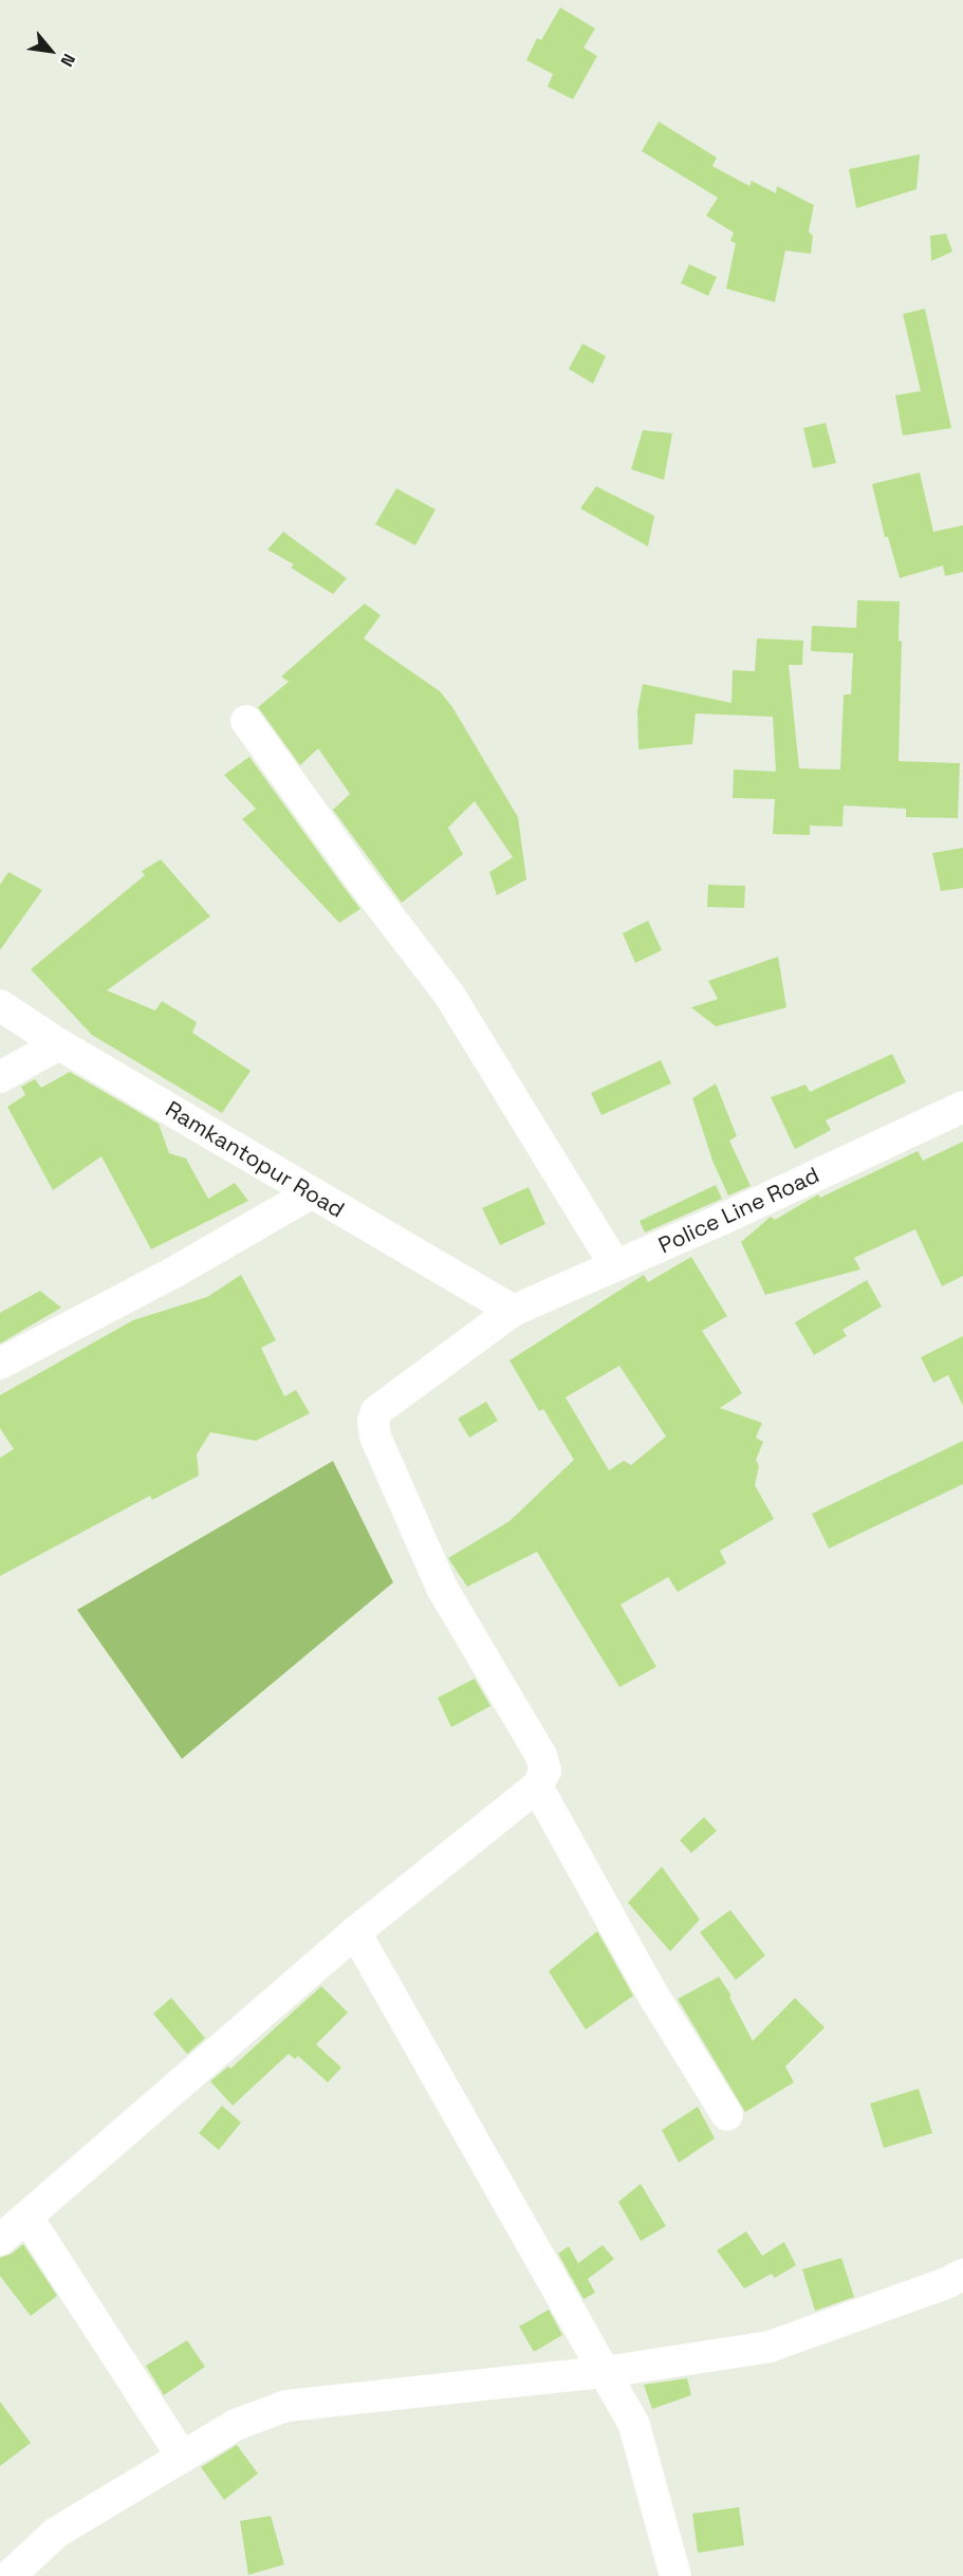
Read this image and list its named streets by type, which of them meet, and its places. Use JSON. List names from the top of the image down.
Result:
{
  "streets": {
    "street": ["Ramkantopur Road", "Police Line Road"]
  },
  "crossings": [
    ["Ramkantopur Road", "Police Line Road"]
  ],
  "north": "bottom right"
}
